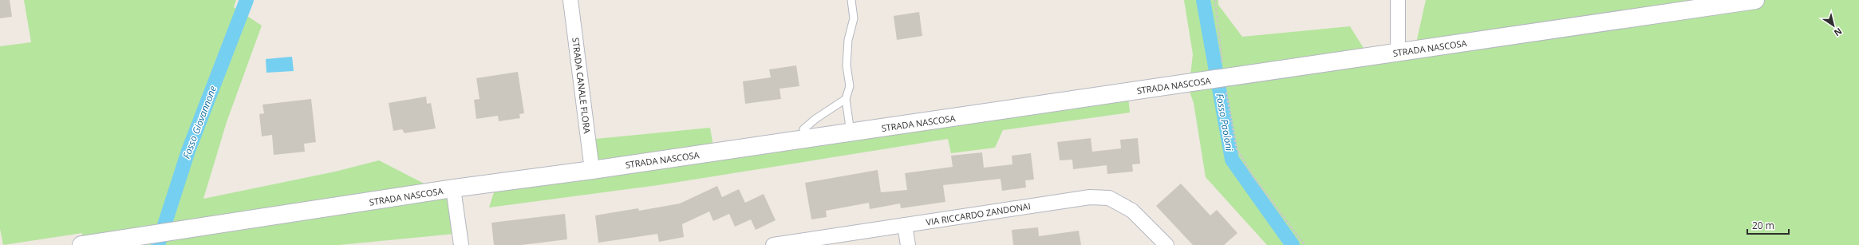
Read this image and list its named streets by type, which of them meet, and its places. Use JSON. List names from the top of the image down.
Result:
{
  "streets": {
    "street": ["STRADA NASCOSA", "STRADA CANALE FLORA", "VIA RICCARDO ZANDONAI"]
  },
  "crossings": [
    ["STRADA NASCOSA", "STRADA CANALE FLORA"]
  ],
  "water": ["Fosso Giovannone", "Fosso Paoloni"],
  "scale_bar": "20 m",
  "north": "bottom right"
}
